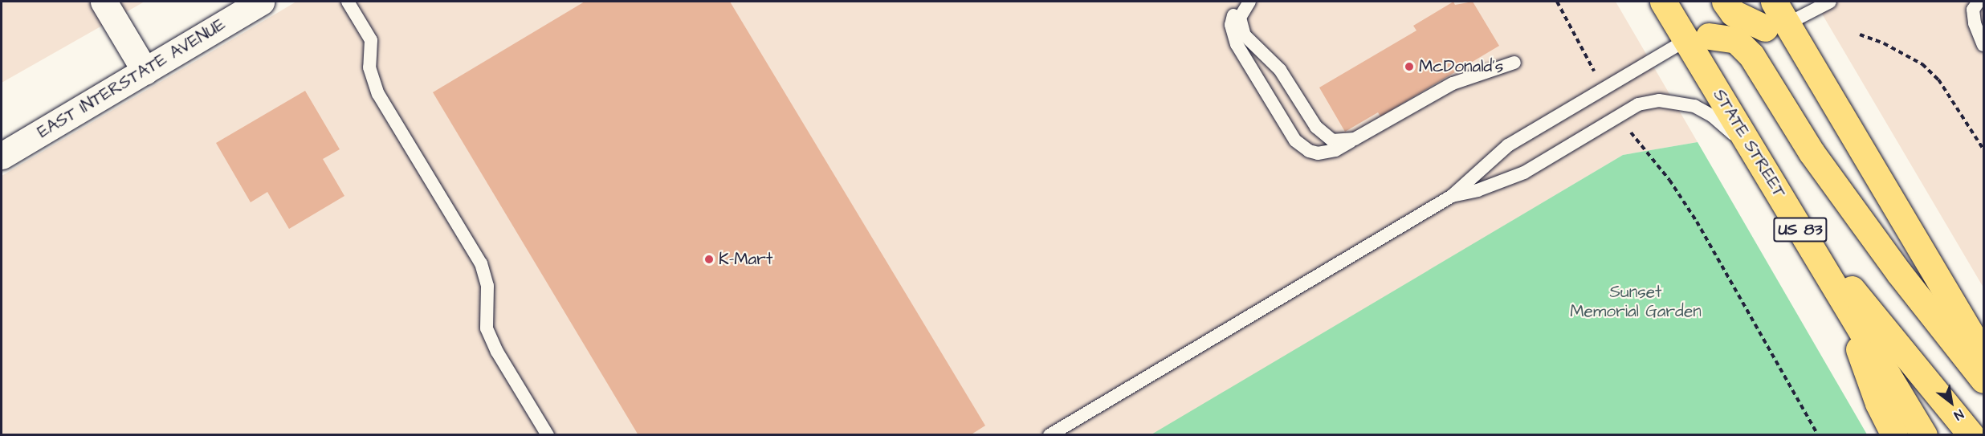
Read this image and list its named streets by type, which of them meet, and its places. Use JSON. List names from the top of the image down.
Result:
{
  "streets": {
    "highway": ["STATE STREET", "US 83"],
    "street": ["EAST INTERSTATE AVENUE"]
  },
  "parks": ["Sunset Memorial Garden"],
  "places": ["McDonald's", "K-Mart"],
  "north": "bottom right"
}
